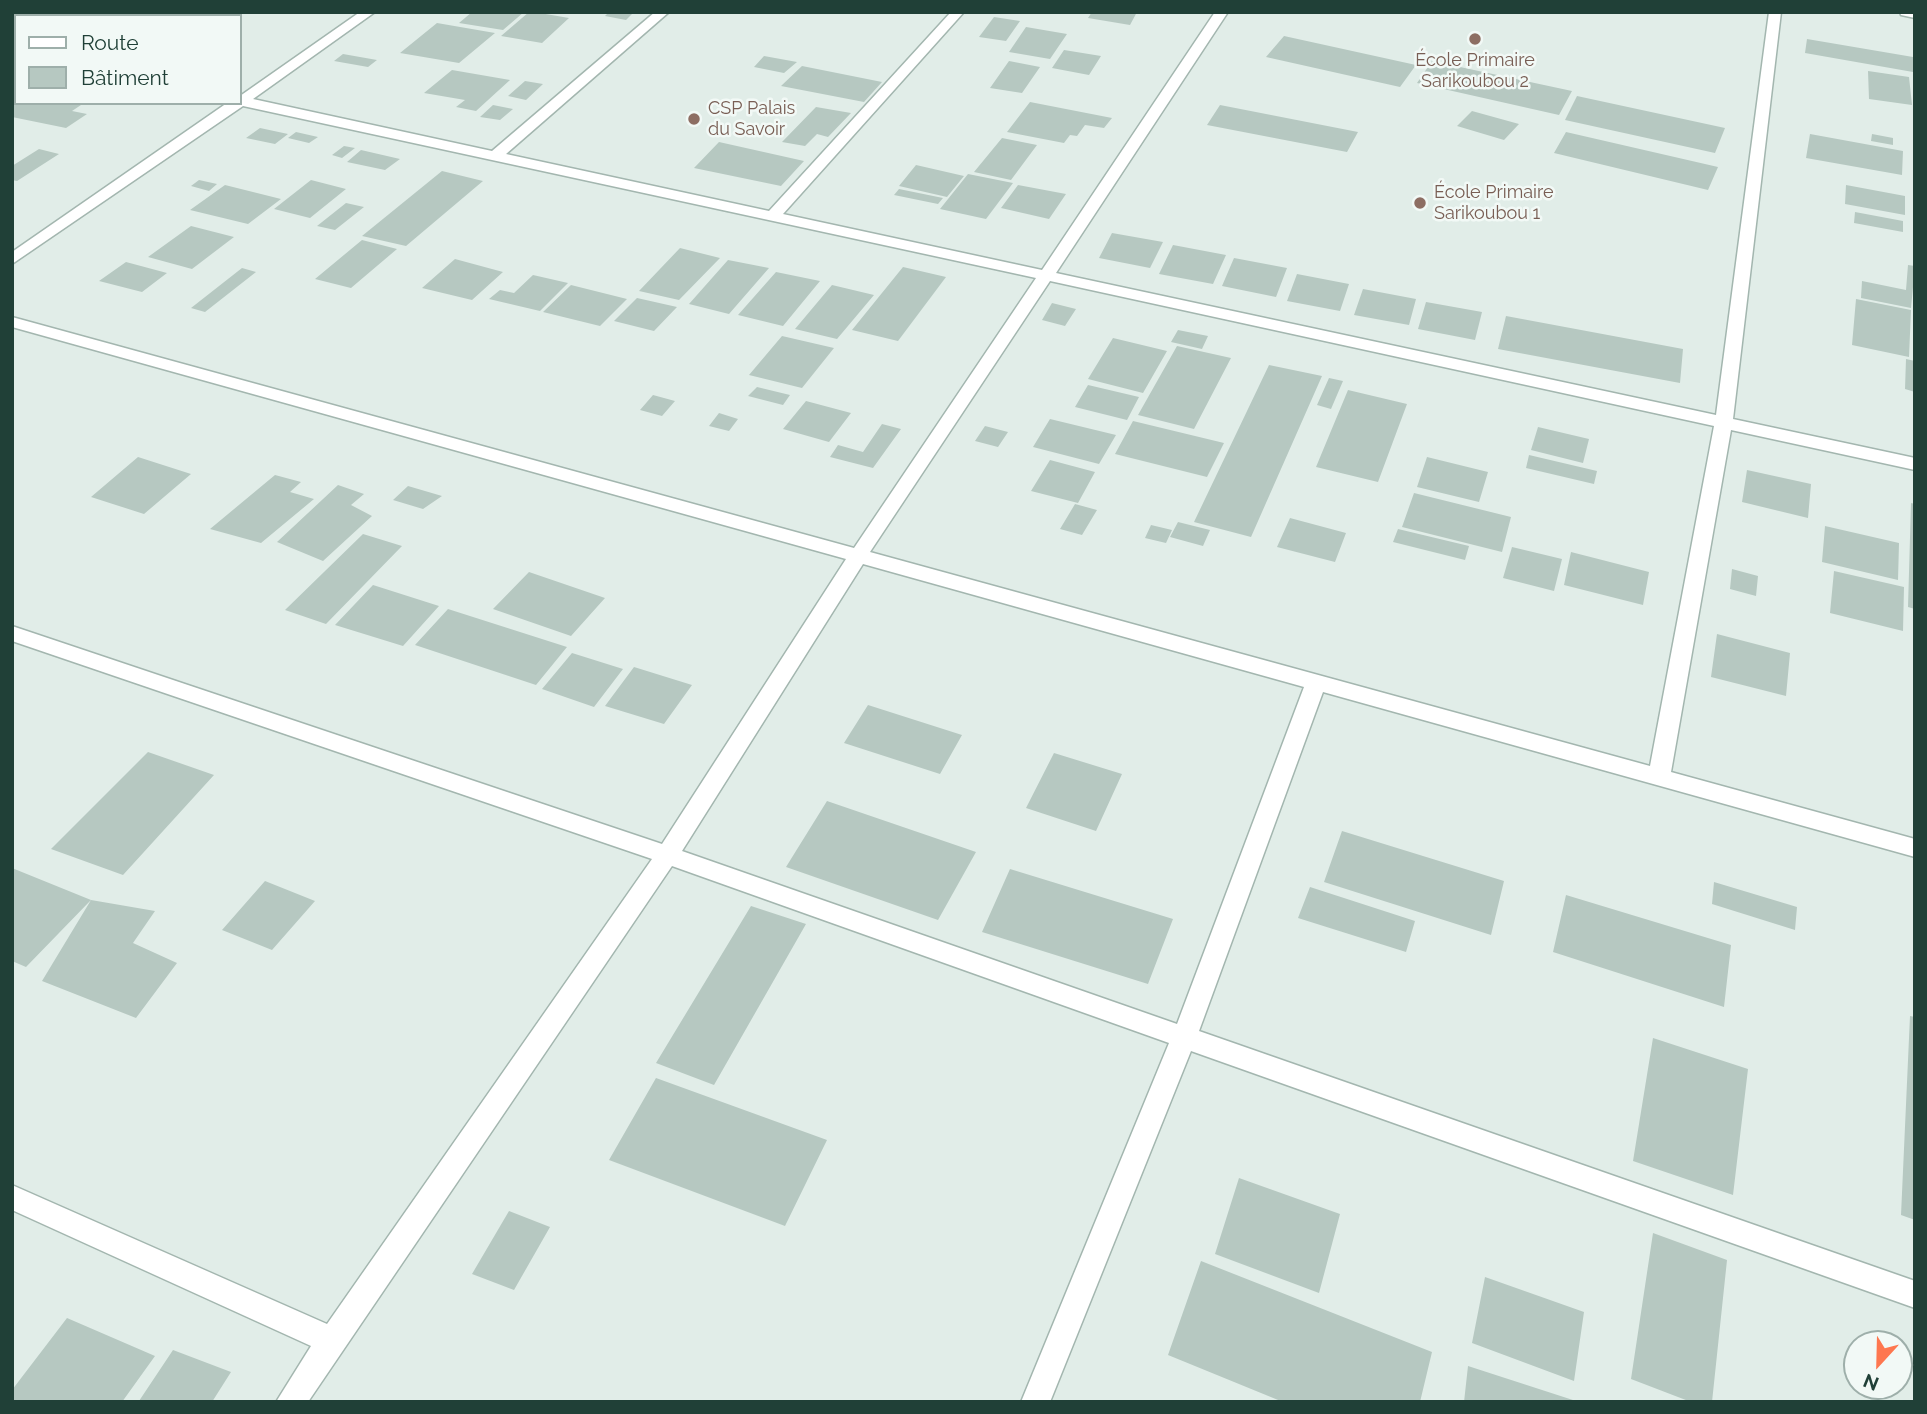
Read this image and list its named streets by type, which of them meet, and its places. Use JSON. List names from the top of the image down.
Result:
{
  "places": ["École Primaire Sarikoubou 2", "CSP Palais du Savoir", "École Primaire Sarikoubou 1"],
  "legend": ["Route", "Bâtiment"],
  "north": "bottom"
}
